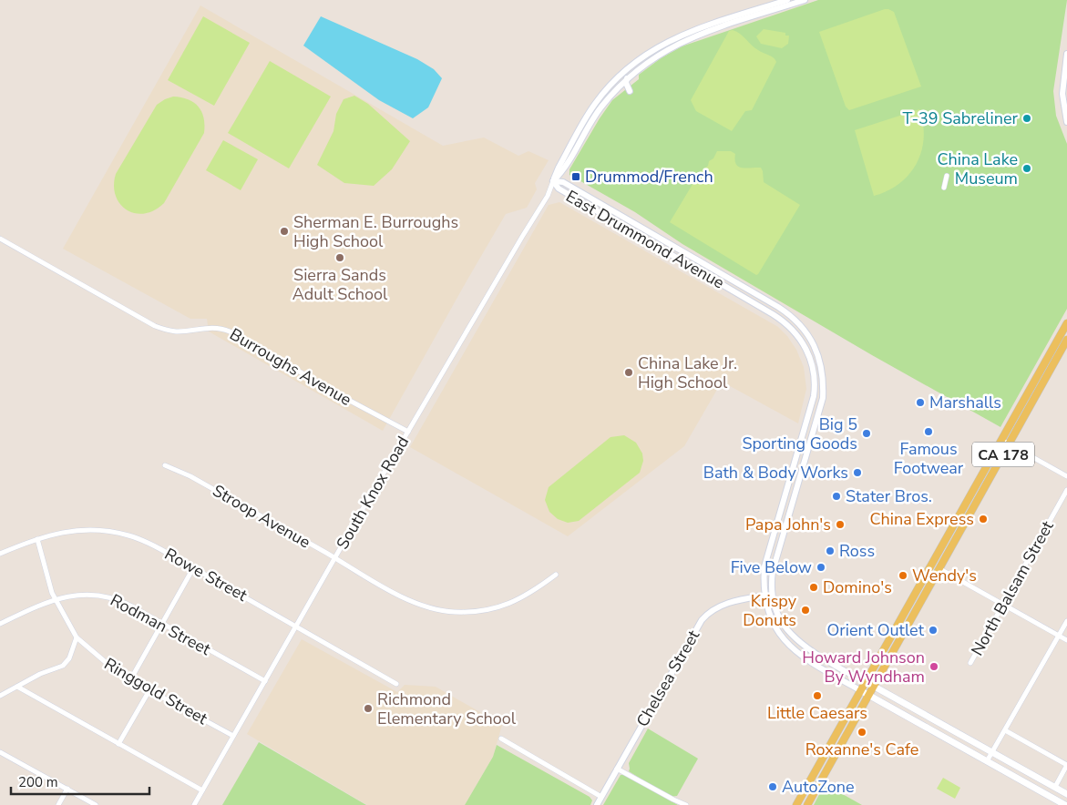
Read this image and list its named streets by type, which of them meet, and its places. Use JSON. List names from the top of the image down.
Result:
{
  "streets": {
    "main road": ["CA 178"],
    "street": [
      "East Drummond Avenue",
      "Burroughs Avenue",
      "South Knox Road",
      "Stroop Avenue",
      "Rowe Street",
      "North Balsam Street",
      "Rodman Street",
      "Chelsea Street",
      "Ringgold Street"
    ]
  },
  "crossings": [
    ["East Drummond Avenue", "CA 178"],
    ["East Drummond Avenue", "South Knox Road"],
    ["East Drummond Avenue", "Chelsea Street"],
    ["Burroughs Avenue", "South Knox Road"],
    ["South Knox Road", "Stroop Avenue"],
    ["South Knox Road", "Rowe Street"],
    ["South Knox Road", "Rodman Street"],
    ["South Knox Road", "Ringgold Street"],
    ["Rowe Street", "Ringgold Street"],
    ["Rodman Street", "Ringgold Street"]
  ],
  "places": {
    "other": [
      "T-39 Sabreliner",
      "China Lake Museum",
      "Sherman E. Burroughs High School",
      "Sierra Sands Adult School",
      "China Lake Jr. High School",
      "Marshalls",
      "Famous Footwear",
      "Big 5 Sporting Goods",
      "Bath & Body Works",
      "Stater Bros.",
      "China Express",
      "Papa John's",
      "Ross",
      "Five Below",
      "Wendy's",
      "Domino's",
      "Krispy Donuts",
      "Orient Outlet",
      "Howard Johnson By Wyndham",
      "Little Caesars",
      "Richmond Elementary School",
      "Roxanne's Cafe",
      "AutoZone"
    ],
    "transit": ["Drummod/French"]
  },
  "scale_bar": "200 m"
}
